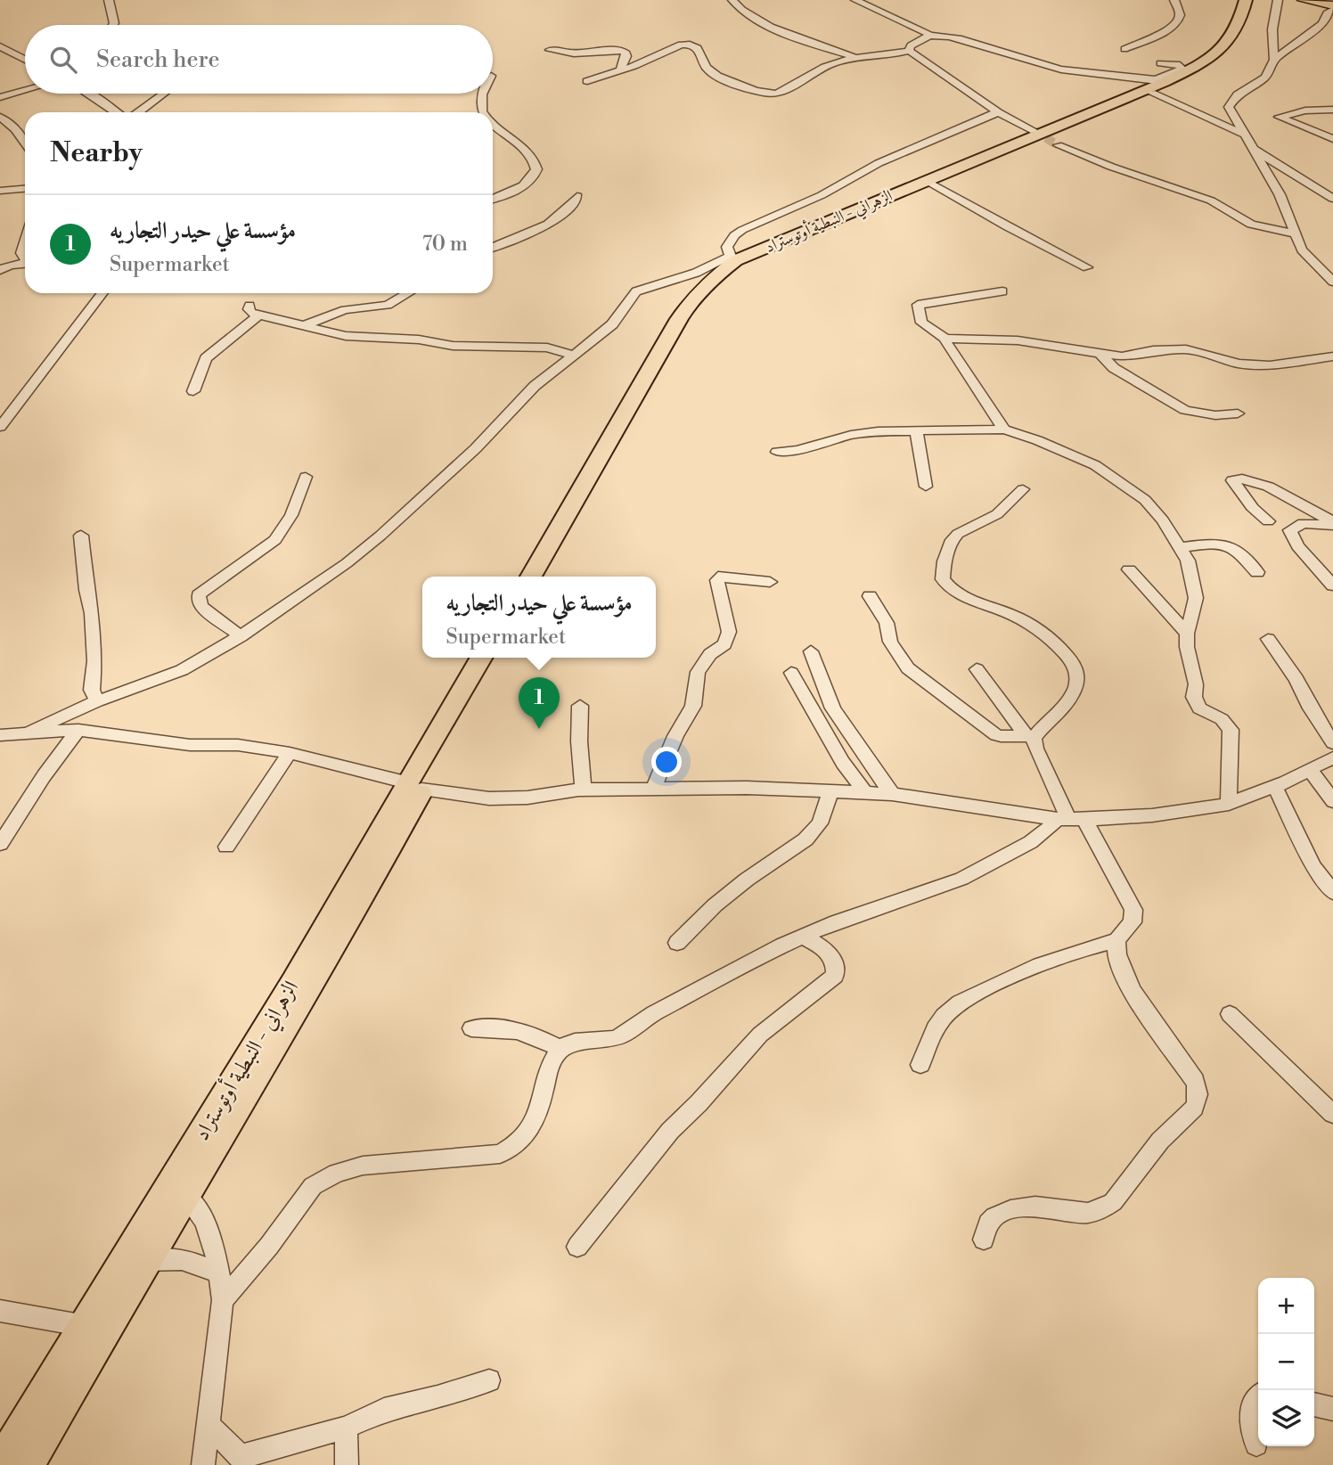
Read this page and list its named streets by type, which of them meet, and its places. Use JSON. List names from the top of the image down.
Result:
{
  "streets": {
    "highway": ["الزهراني - النبطية أوتوستراد"]
  },
  "page": {
    "search": "Search here",
    "heading": "Nearby",
    "list": [
      {
        "mark": "1",
        "name": "مؤسسة علي حيدر التجاريه",
        "note": "Supermarket",
        "value": "70 m"
      }
    ],
    "popup": ["مؤسسة علي حيدر التجاريه", "Supermarket"],
    "pins": "1",
    "map_buttons": ["+", "−"]
  }
}
